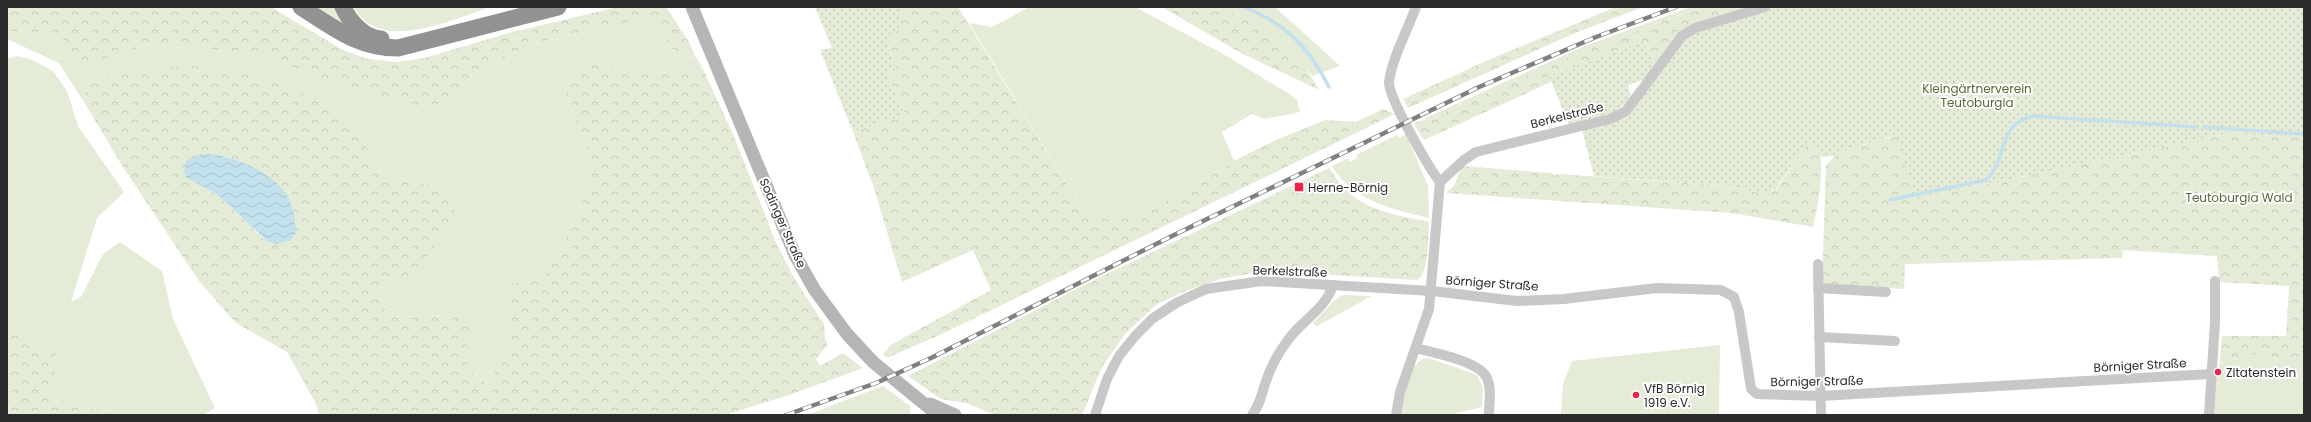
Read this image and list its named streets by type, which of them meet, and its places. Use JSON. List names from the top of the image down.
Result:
{
  "streets": {
    "main road": ["Sodinger Straße"],
    "street": ["Berkelstraße", "Börniger Straße"]
  },
  "crossings": [
    ["Berkelstraße", "Börniger Straße"]
  ],
  "parks": ["Kleingärtnerverein Teutoburgia", "Teutoburgia Wald"],
  "places": {
    "transit": ["Herne-Börnig"],
    "other": ["Zitatenstein", "VfB Börnig 1919 e.V."]
  }
}
